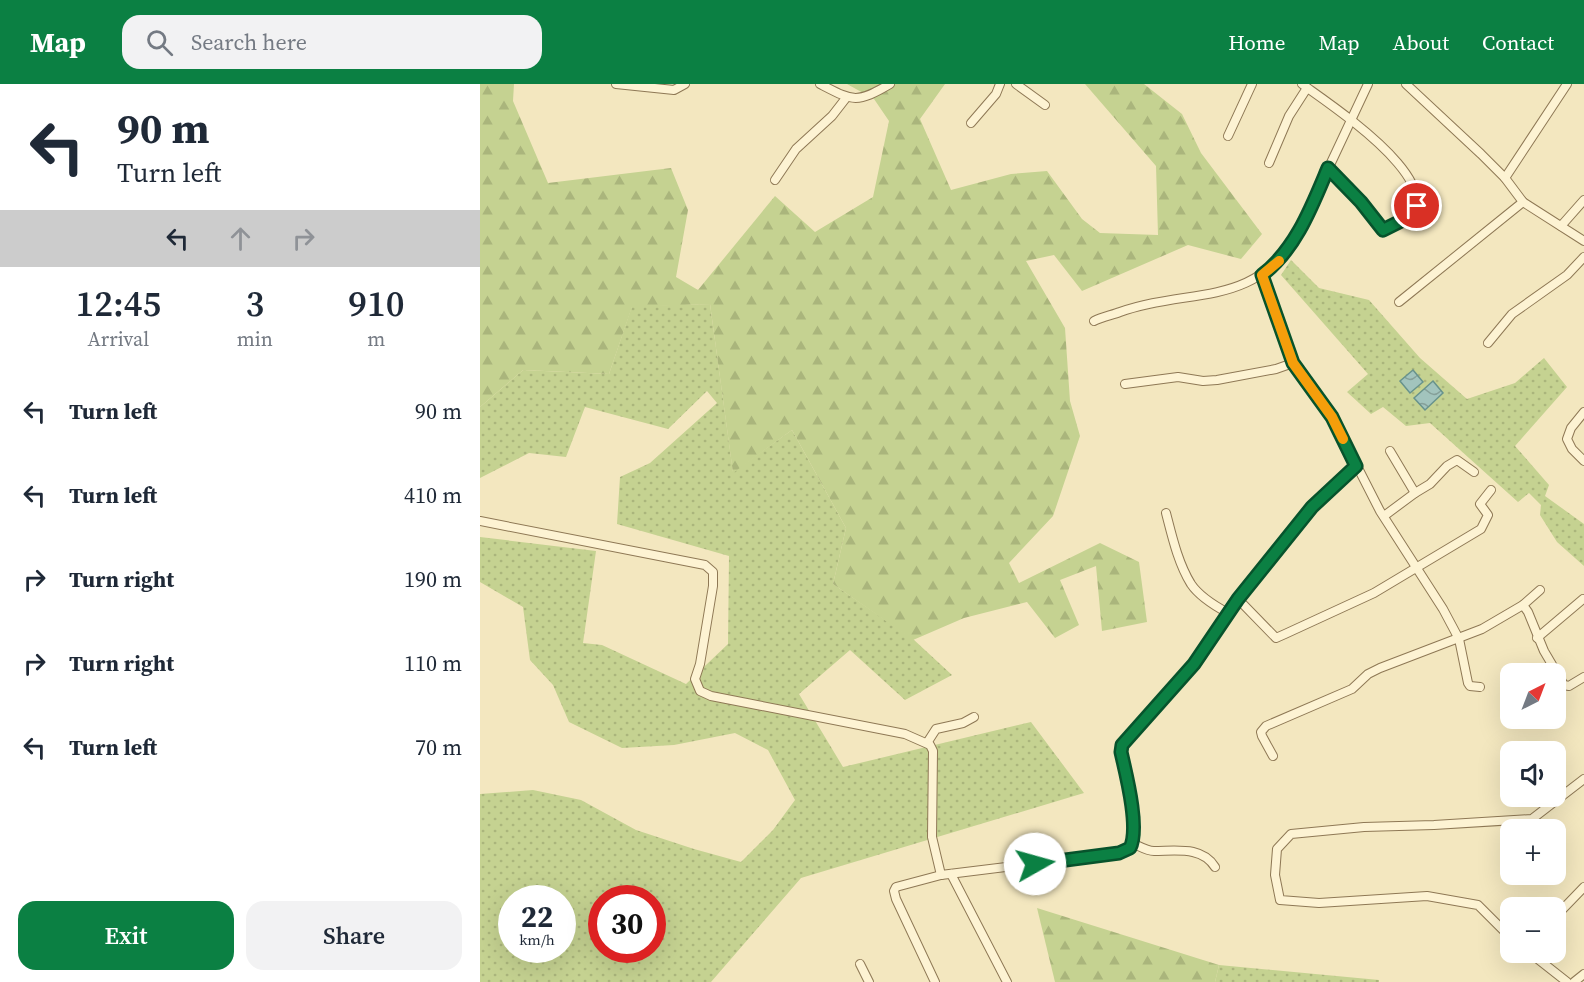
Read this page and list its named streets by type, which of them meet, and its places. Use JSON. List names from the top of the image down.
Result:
{
  "north": "top right",
  "page": {
    "header": "Map",
    "search": "Search here",
    "nav": [
      "Home",
      "Map",
      "About",
      "Contact"
    ],
    "turn": ["90 m", "Turn left"],
    "eta": [
      "12:45",
      "Arrival",
      "3",
      "min",
      "910",
      "m"
    ],
    "list": [
      {
        "name": "Turn left",
        "value": "90 m"
      },
      {
        "name": "Turn left",
        "value": "410 m"
      },
      {
        "name": "Turn right",
        "value": "190 m"
      },
      {
        "name": "Turn right",
        "value": "110 m"
      },
      {
        "name": "Turn left",
        "value": "70 m"
      }
    ],
    "map_buttons": ["+", "−"],
    "speed": "22 km/h",
    "limit": "30",
    "buttons": ["Exit", "Share"]
  }
}
